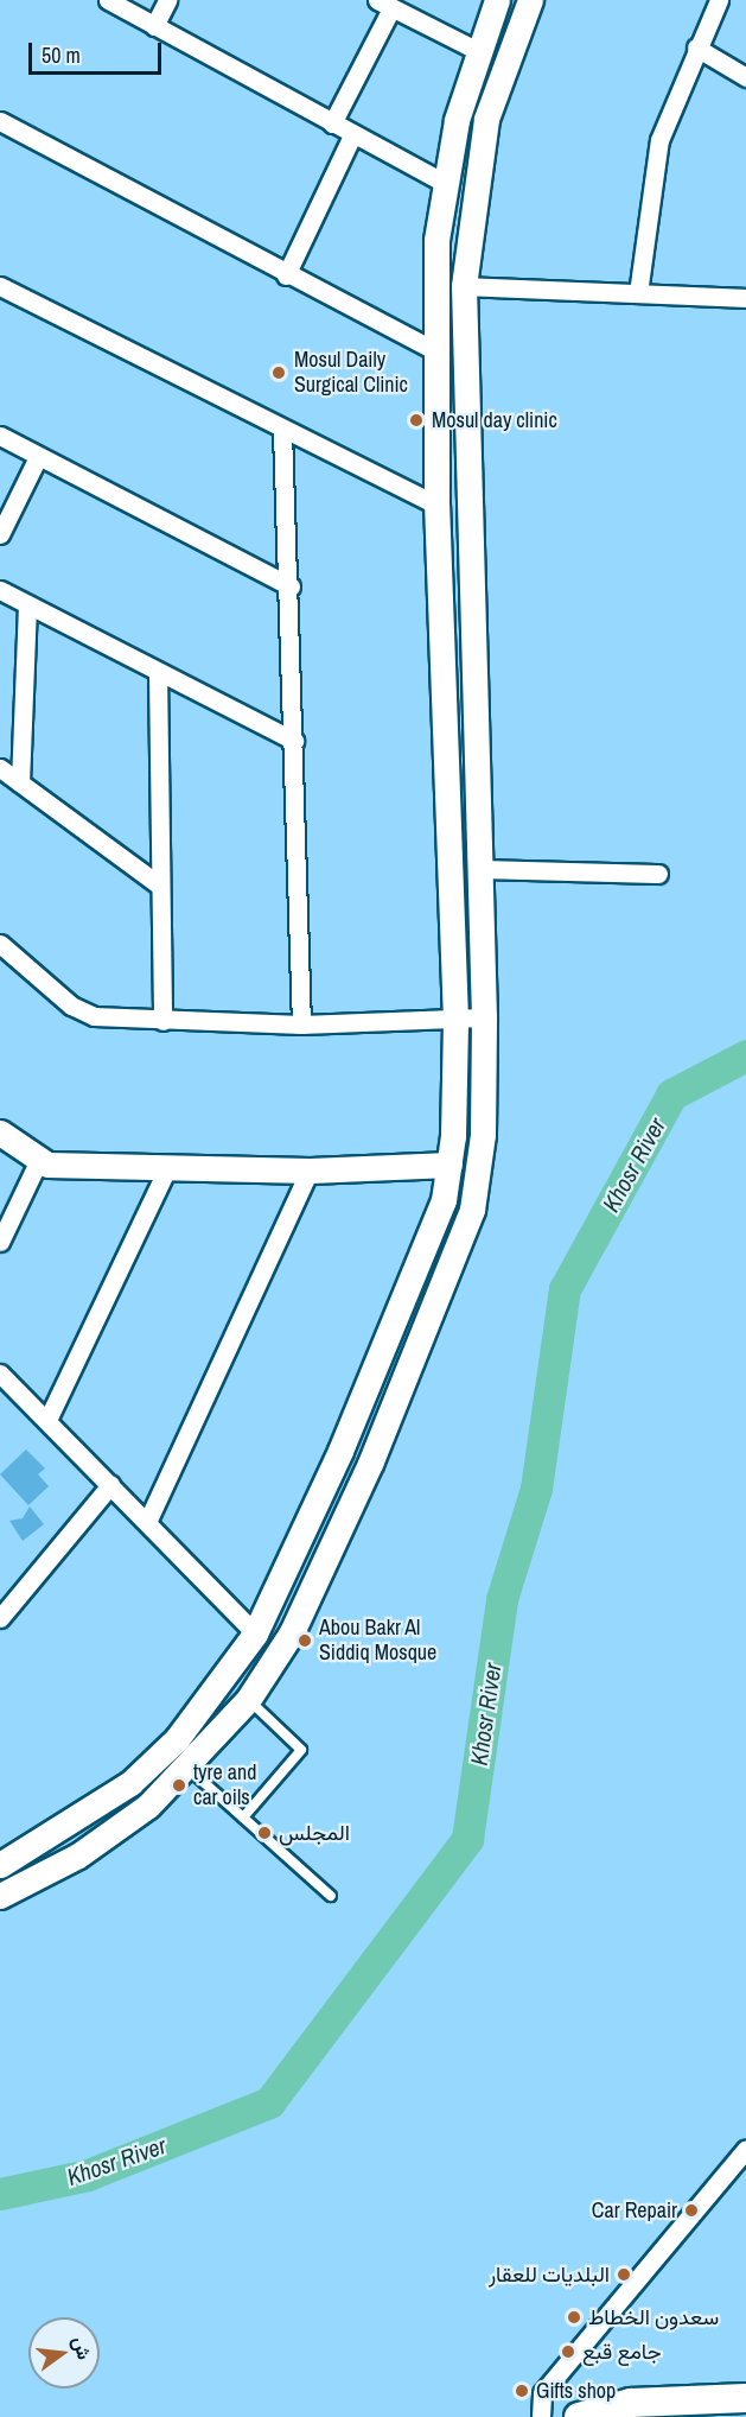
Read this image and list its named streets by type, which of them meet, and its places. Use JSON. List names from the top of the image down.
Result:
{
  "water": ["Khosr River"],
  "places": [
    "Mosul Daily Surgical Clinic",
    "Mosul day clinic",
    "Abou Bakr Al Siddiq Mosque",
    "tyre and car oils",
    "المجلس",
    "Car Repair",
    "البلديات للعقار",
    "سعدون الخطاط",
    "جامع قبع",
    "Gifts shop"
  ],
  "scale_bar": "50 m",
  "north": "right"
}
